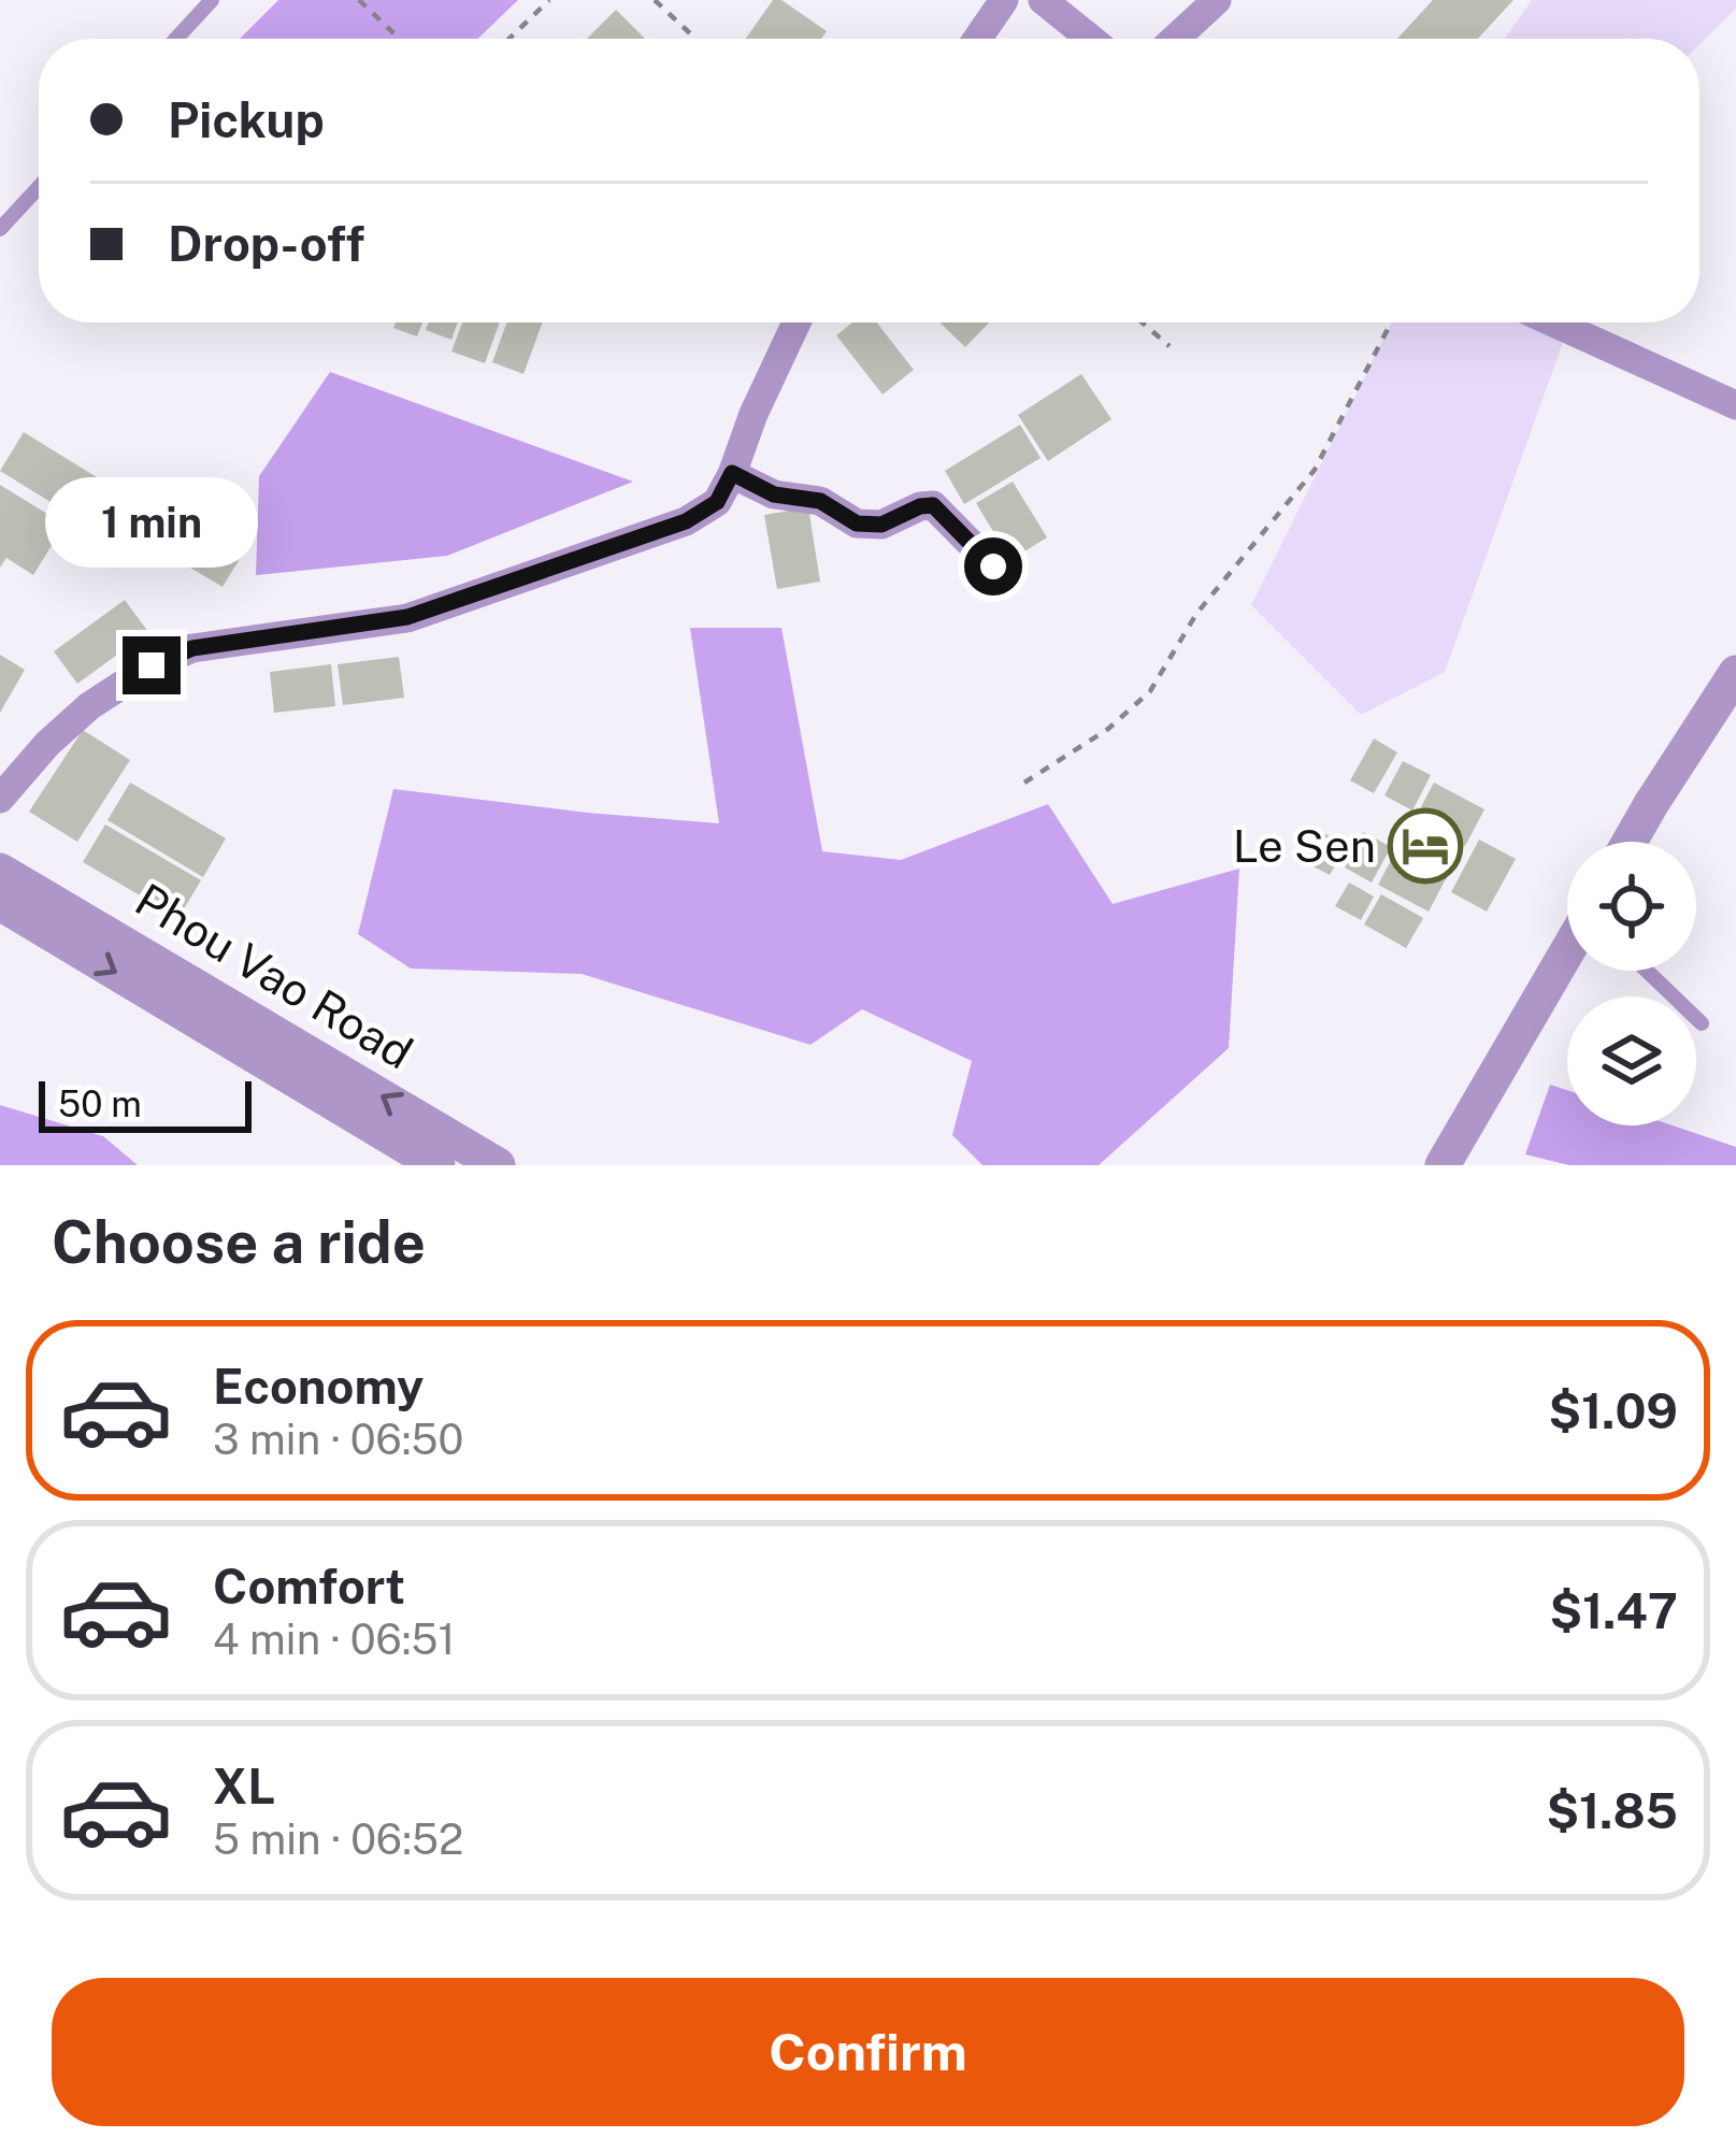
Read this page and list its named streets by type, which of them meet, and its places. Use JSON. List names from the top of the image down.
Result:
{
  "streets": {
    "street": ["Phou Vao Road"]
  },
  "places": {
    "hotel": ["Le Sen"]
  },
  "scale_bar": "50 m",
  "page": {
    "banner": ["Pickup", "Drop-off"],
    "bubble": "1 min",
    "scale": "50 m",
    "heading": "Choose a ride",
    "list": [
      {
        "name": "Economy",
        "note": "3 min · 06:50",
        "value": "$1.09"
      },
      {
        "name": "Comfort",
        "note": "4 min · 06:51",
        "value": "$1.47"
      },
      {
        "name": "XL",
        "note": "5 min · 06:52",
        "value": "$1.85"
      }
    ],
    "buttons": "Confirm"
  }
}
